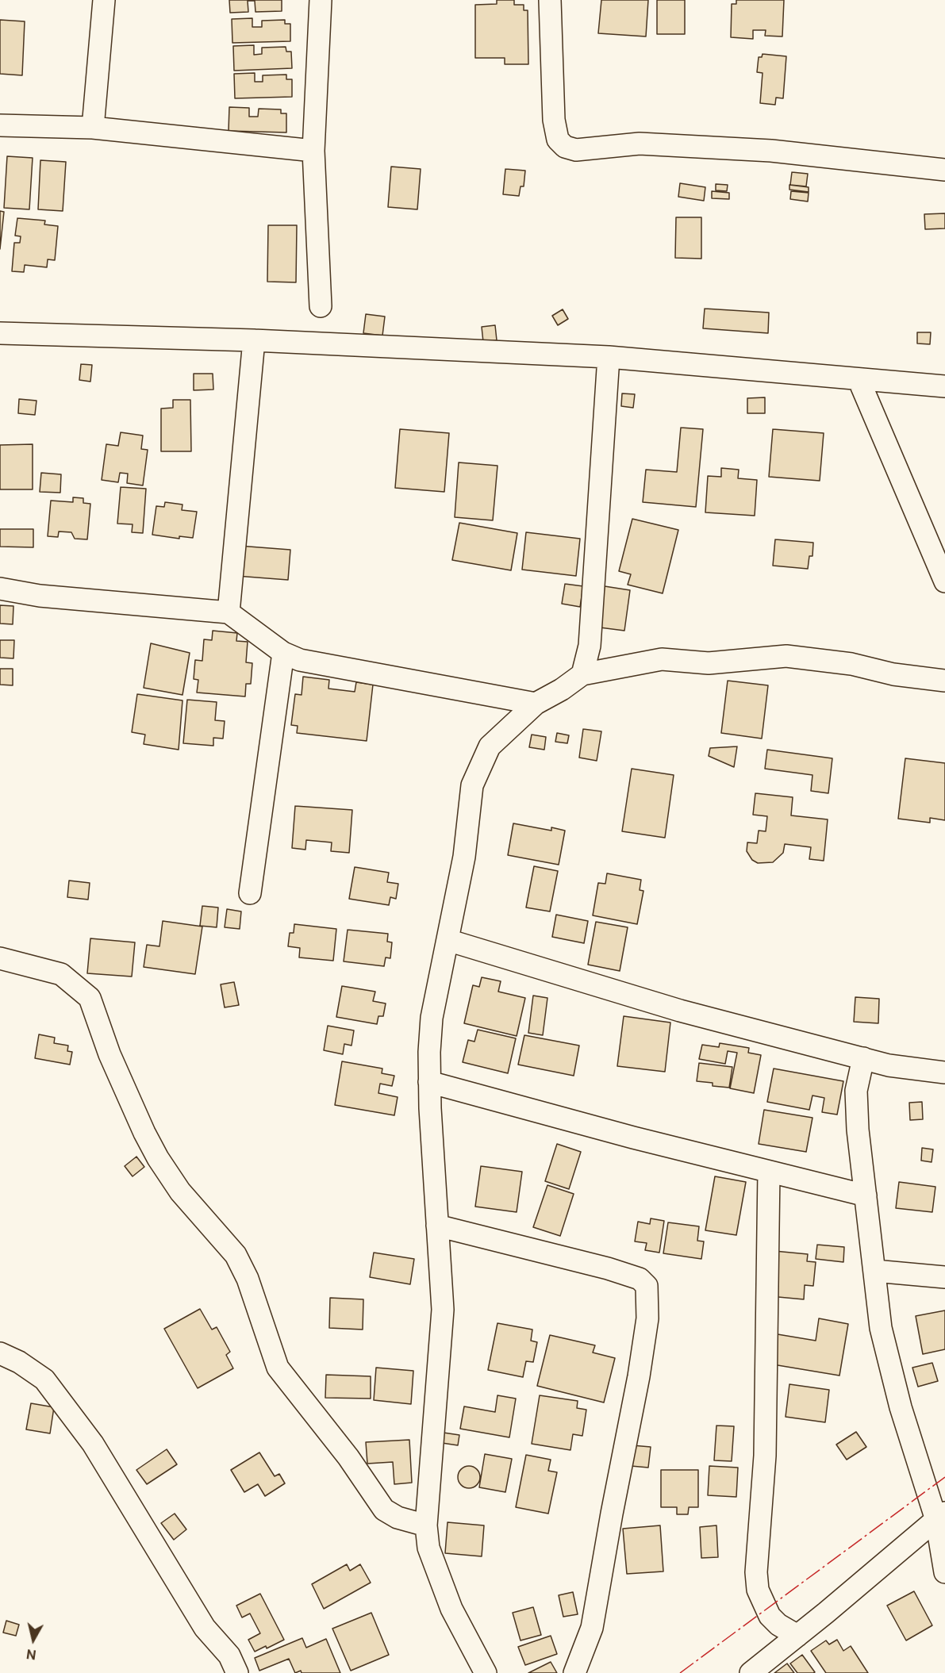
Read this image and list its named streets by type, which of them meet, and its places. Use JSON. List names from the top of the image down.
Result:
{
  "north": "bottom"
}
